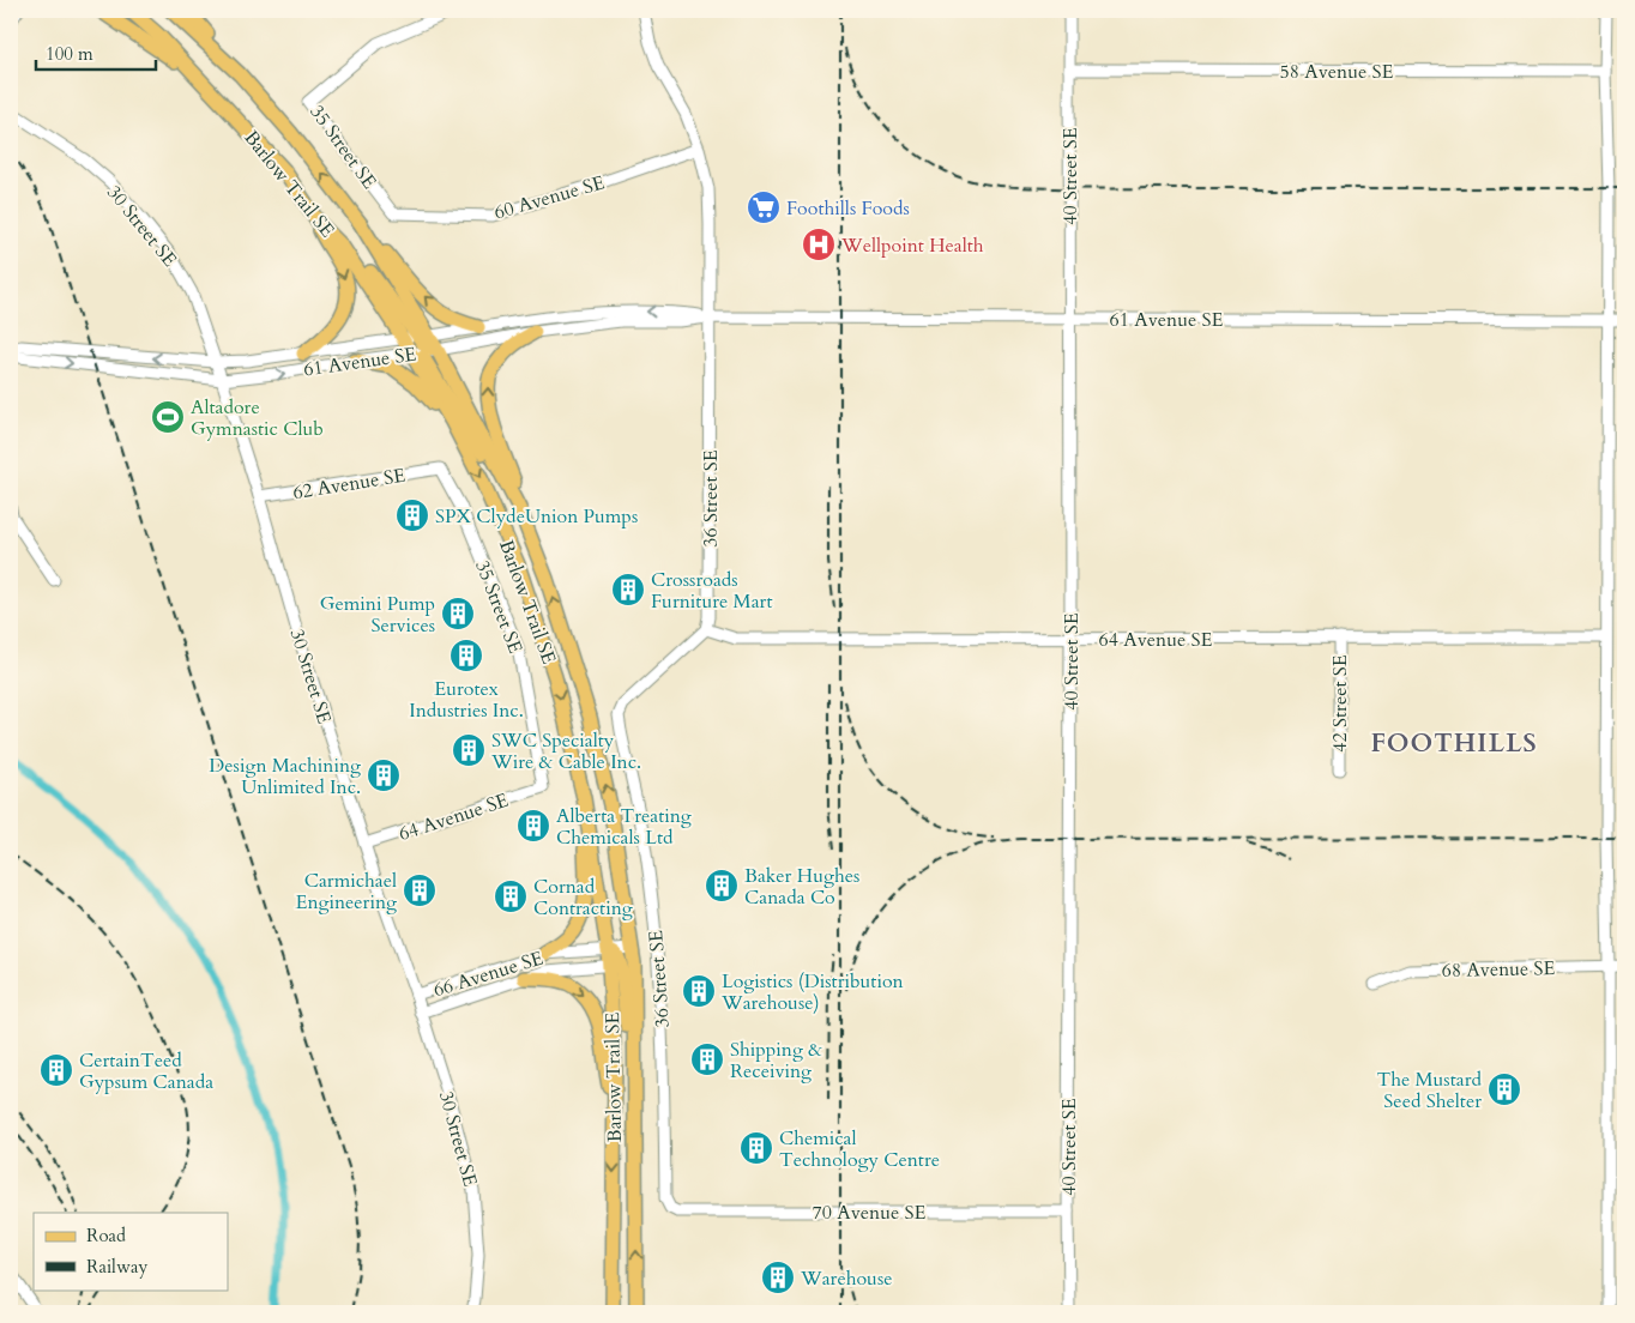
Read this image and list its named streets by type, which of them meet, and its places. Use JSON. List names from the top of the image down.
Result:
{
  "streets": {
    "main road": ["Barlow Trail SE"],
    "street": [
      "58 Avenue SE",
      "35 Street SE",
      "40 Street SE",
      "60 Avenue SE",
      "30 Street SE",
      "61 Avenue SE",
      "62 Avenue SE",
      "36 Street SE",
      "64 Avenue SE",
      "42 Street SE",
      "68 Avenue SE",
      "66 Avenue SE",
      "70 Avenue SE"
    ]
  },
  "crossings": [
    ["58 Avenue SE", "40 Street SE"],
    ["35 Street SE", "60 Avenue SE"],
    ["35 Street SE", "62 Avenue SE"],
    ["35 Street SE", "64 Avenue SE"],
    ["40 Street SE", "61 Avenue SE"],
    ["40 Street SE", "64 Avenue SE"],
    ["40 Street SE", "70 Avenue SE"],
    ["Barlow Trail SE", "61 Avenue SE"],
    ["Barlow Trail SE", "66 Avenue SE"],
    ["60 Avenue SE", "36 Street SE"],
    ["30 Street SE", "61 Avenue SE"],
    ["30 Street SE", "62 Avenue SE"],
    ["30 Street SE", "64 Avenue SE"],
    ["30 Street SE", "66 Avenue SE"],
    ["61 Avenue SE", "36 Street SE"],
    ["36 Street SE", "64 Avenue SE"],
    ["36 Street SE", "70 Avenue SE"],
    ["64 Avenue SE", "42 Street SE"]
  ],
  "districts": ["FOOTHILLS"],
  "places": {
    "supermarket": ["Foothills Foods"],
    "hospital": ["Wellpoint Health"],
    "sports": ["Altadore Gymnastic Club"],
    "building": [
      "SPX ClydeUnion Pumps",
      "Crossroads Furniture Mart",
      "Gemini Pump Services",
      "Eurotex Industries Inc.",
      "SWC Specialty Wire & Cable Inc.",
      "Design Machining Unlimited Inc.",
      "Alberta Treating Chemicals Ltd",
      "Baker Hughes Canada Co",
      "Carmichael Engineering",
      "Cornad Contracting",
      "Logistics (Distribution Warehouse)",
      "Shipping & Receiving",
      "CertainTeed Gypsum Canada",
      "The Mustard Seed Shelter",
      "Chemical Technology Centre",
      "Warehouse"
    ]
  },
  "legend": ["Road", "Railway"],
  "scale_bar": "100 m"
}
